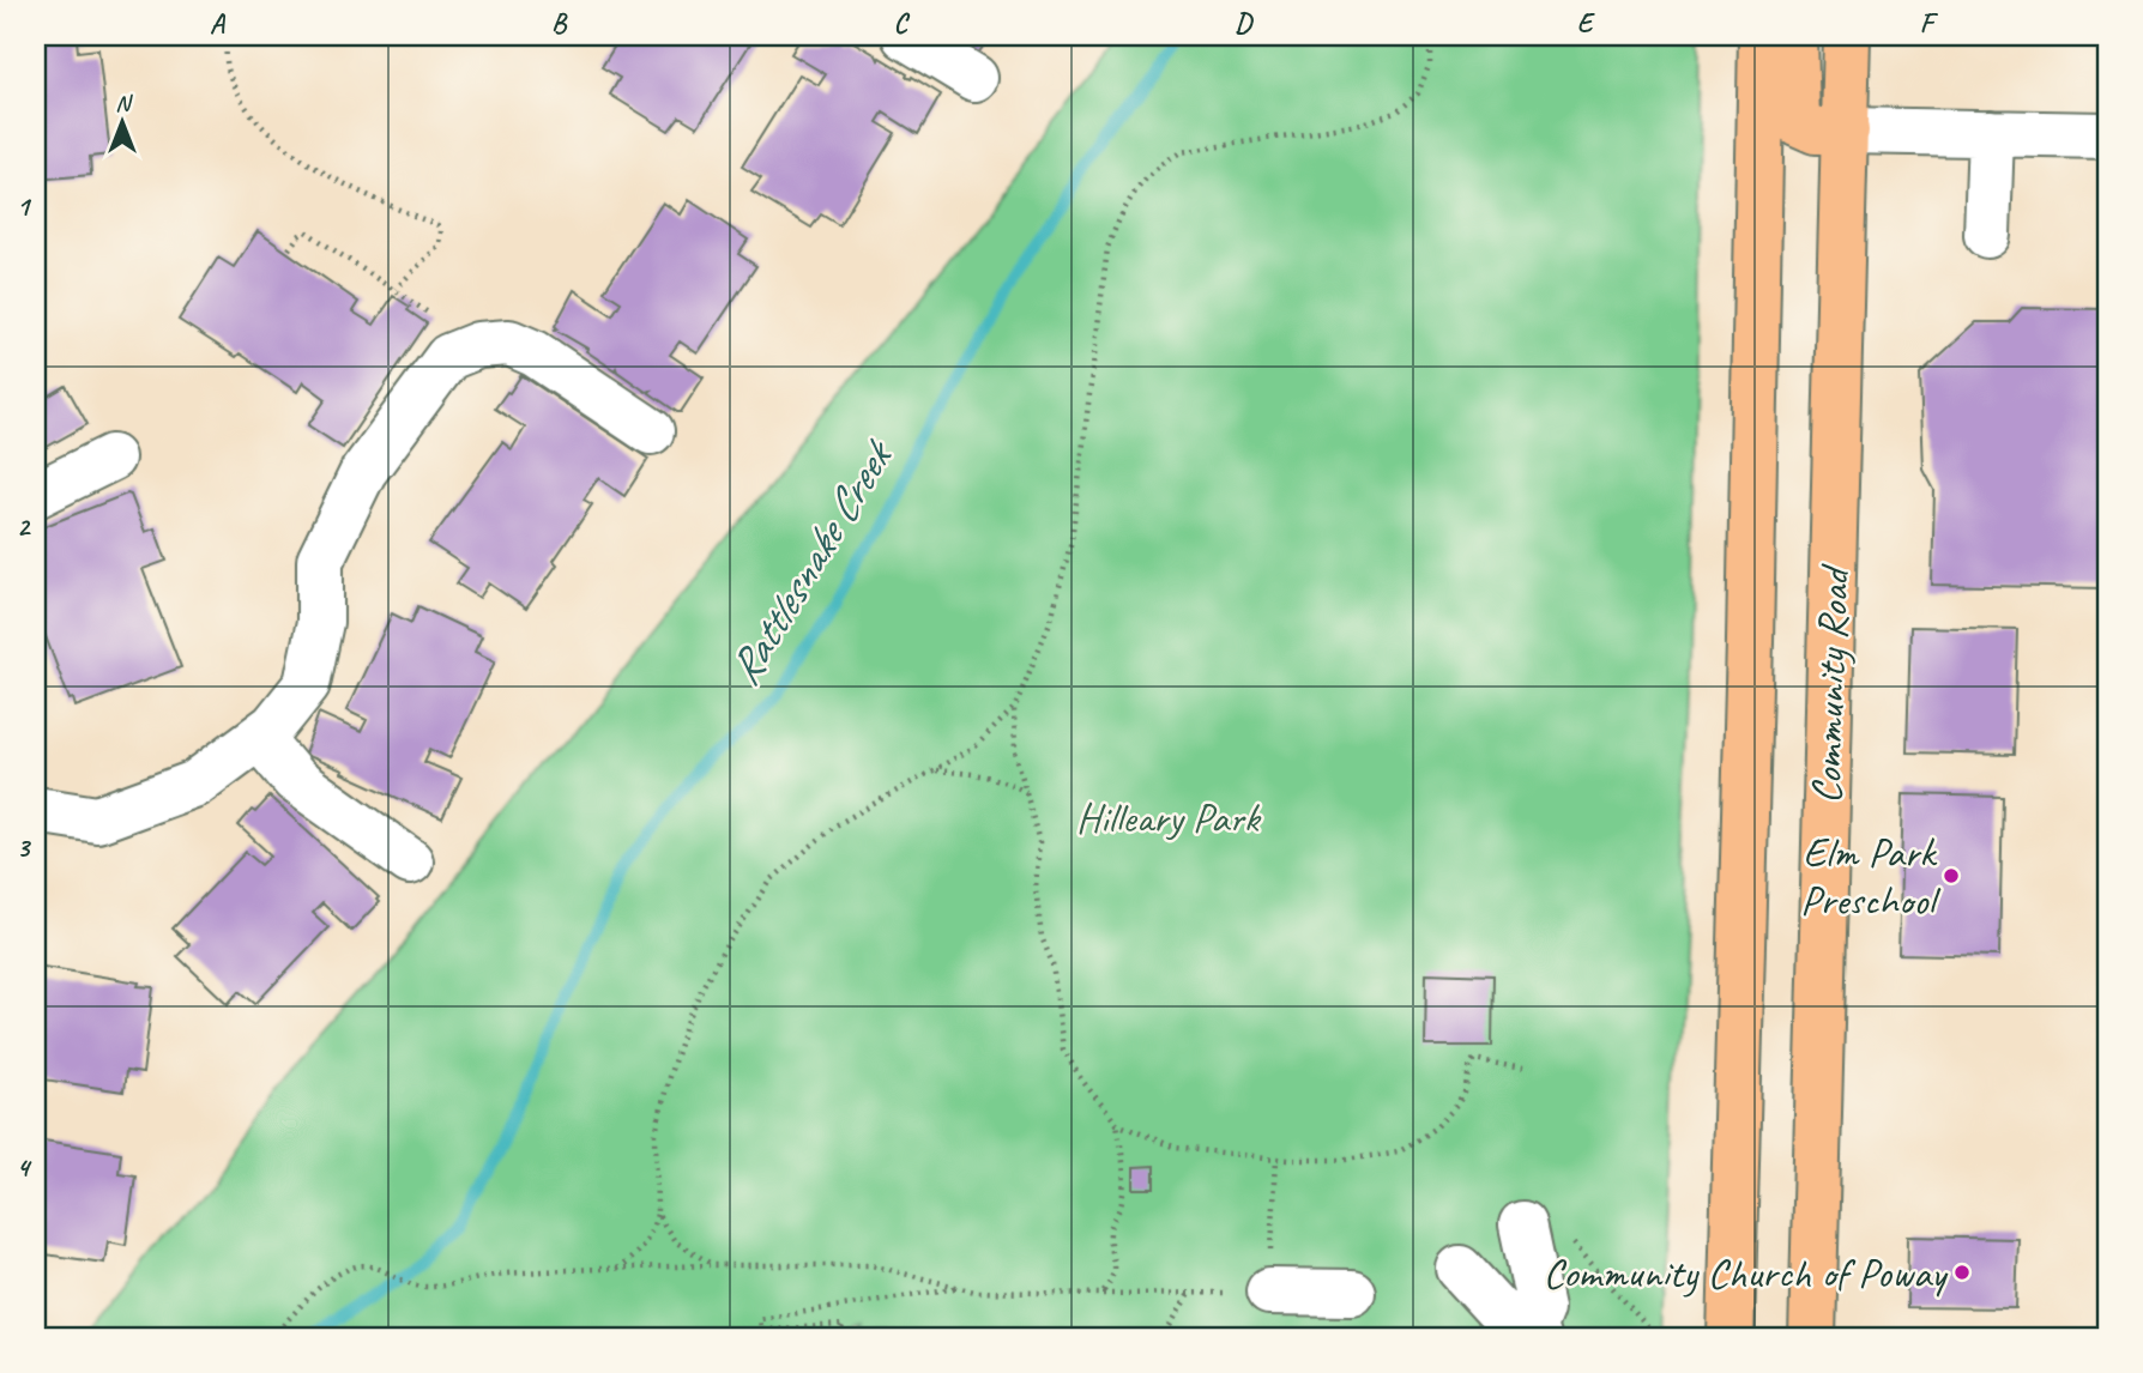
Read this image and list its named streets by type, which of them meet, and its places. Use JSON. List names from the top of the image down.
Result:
{
  "streets": {
    "main road": ["Community Road"]
  },
  "water": ["Rattlesnake Creek"],
  "parks": ["Hilleary Park"],
  "places": ["Elm Park Preschool", "Community Church of Poway"],
  "north": "top",
  "grid": {
    "columns": [
      "A",
      "B",
      "C",
      "D",
      "E",
      "F"
    ],
    "rows": [
      "1",
      "2",
      "3",
      "4"
    ]
  }
}
